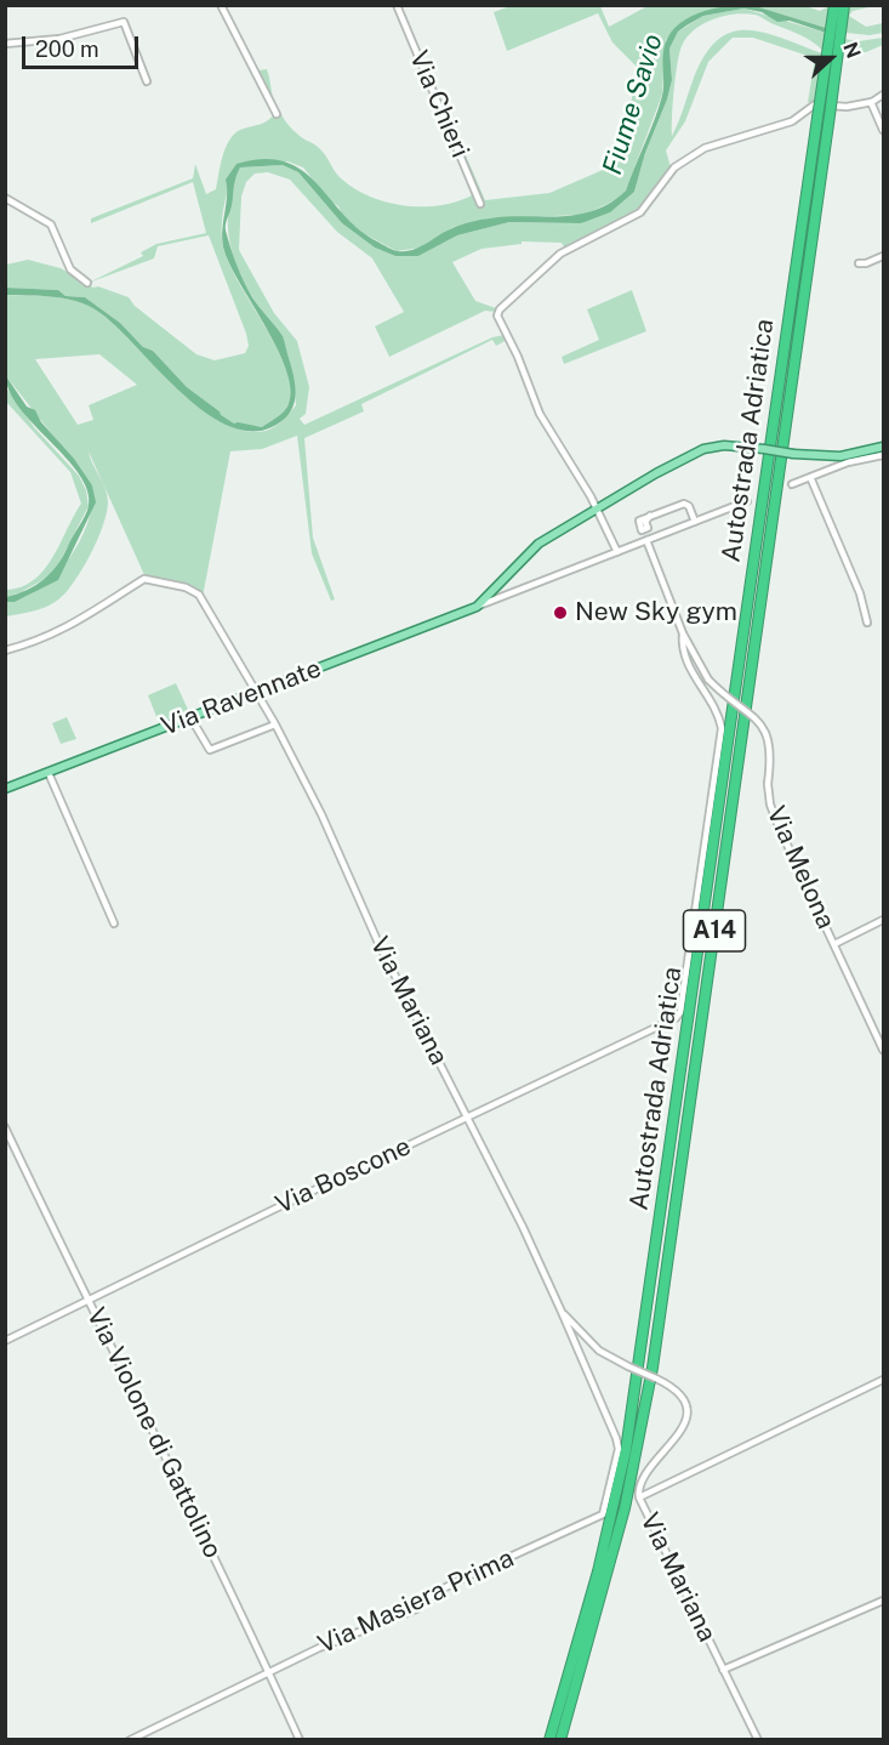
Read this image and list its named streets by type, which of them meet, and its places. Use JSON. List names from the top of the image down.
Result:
{
  "streets": {
    "highway": ["Autostrada Adriatica", "A14"],
    "main road": ["Via Ravennate"],
    "street": [
      "Via Chieri",
      "Via Melona",
      "Via Mariana",
      "Via Boscone",
      "Via Violone di Gattolino",
      "Via Masiera Prima"
    ]
  },
  "crossings": [
    ["Via Ravennate", "Via Melona"],
    ["Via Ravennate", "Via Mariana"],
    ["Via Melona", "Via Boscone"],
    ["Via Mariana", "Via Boscone"],
    ["Via Mariana", "Via Masiera Prima"],
    ["Via Boscone", "Via Violone di Gattolino"],
    ["Via Violone di Gattolino", "Via Masiera Prima"]
  ],
  "water": ["Fiume Savio"],
  "places": ["New Sky gym"],
  "scale_bar": "200 m",
  "north": "right"
}
